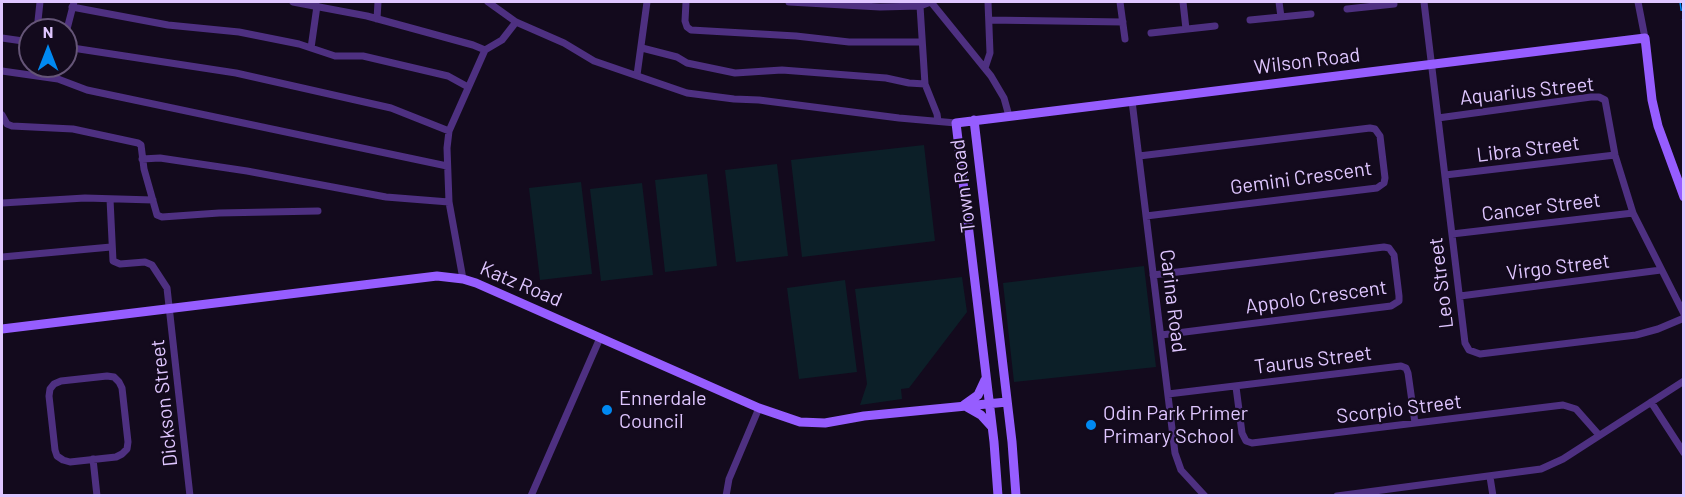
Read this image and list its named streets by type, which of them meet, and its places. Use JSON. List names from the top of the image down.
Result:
{
  "streets": {
    "street": [
      "Wilson Road",
      "Aquarius Street",
      "Libra Street",
      "Gemini Crescent",
      "Town Road",
      "Cancer Street",
      "Virgo Street",
      "Leo Street",
      "Katz Road",
      "Appolo Crescent",
      "Carina Road",
      "Taurus Street",
      "Dickson Street",
      "Scorpio Street"
    ]
  },
  "crossings": [
    ["Wilson Road", "Town Road"],
    ["Wilson Road", "Leo Street"],
    ["Wilson Road", "Carina Road"],
    ["Aquarius Street", "Libra Street"],
    ["Aquarius Street", "Cancer Street"],
    ["Aquarius Street", "Virgo Street"],
    ["Aquarius Street", "Leo Street"],
    ["Libra Street", "Leo Street"],
    ["Gemini Crescent", "Carina Road"],
    ["Town Road", "Katz Road"],
    ["Cancer Street", "Leo Street"],
    ["Virgo Street", "Leo Street"],
    ["Katz Road", "Dickson Street"],
    ["Appolo Crescent", "Carina Road"],
    ["Carina Road", "Taurus Street"],
    ["Taurus Street", "Scorpio Street"]
  ],
  "places": ["Ennerdale Council", "Odin Park Primer Primary School"],
  "north": "top"
}
